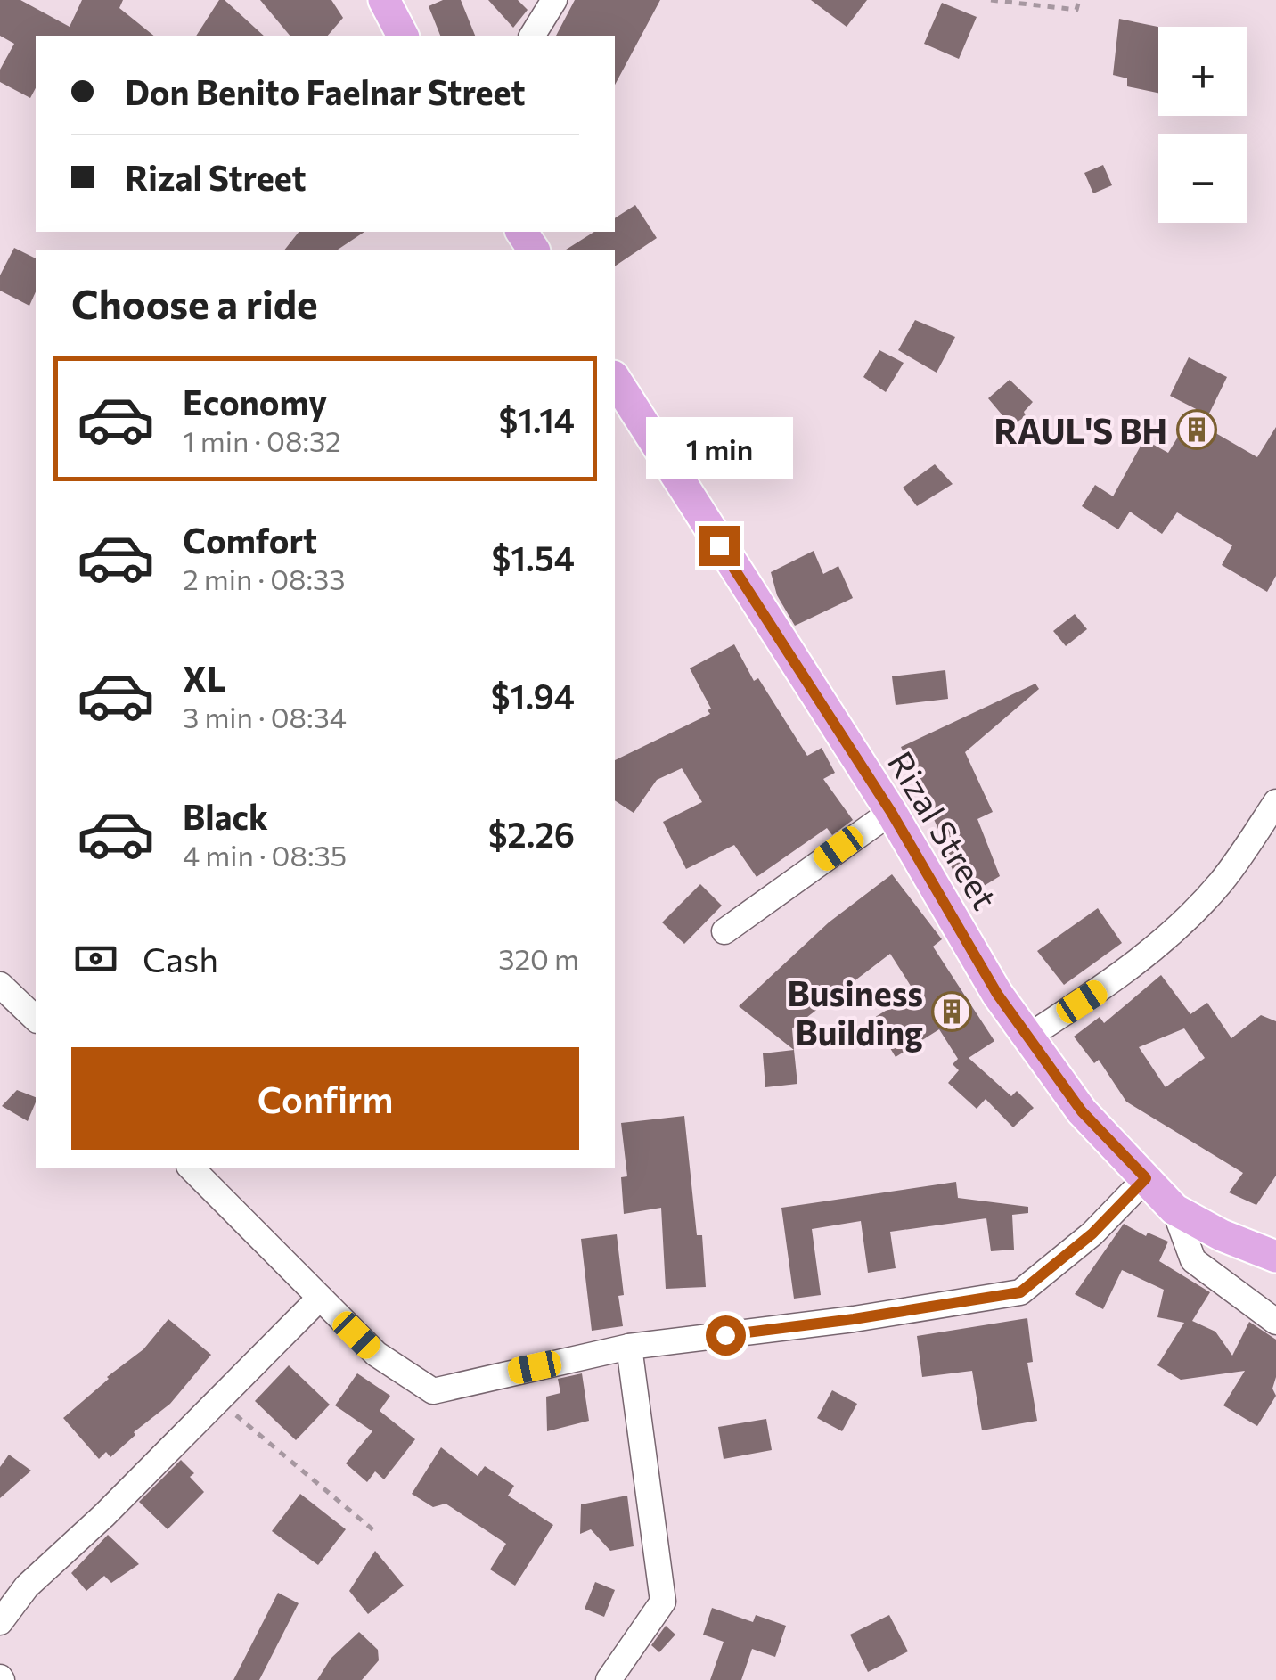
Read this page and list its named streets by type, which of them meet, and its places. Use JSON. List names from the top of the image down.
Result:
{
  "streets": {
    "main road": ["Rizal Street"]
  },
  "places": {
    "building": ["RAUL'S BH", "Business Building"]
  },
  "page": {
    "map_buttons": ["+", "−"],
    "banner": ["Don Benito Faelnar Street", "Rizal Street"],
    "heading": "Choose a ride",
    "list": [
      {
        "name": "Economy",
        "note": "1 min · 08:32",
        "value": "$1.14"
      },
      {
        "name": "Comfort",
        "note": "2 min · 08:33",
        "value": "$1.54"
      },
      {
        "name": "XL",
        "note": "3 min · 08:34",
        "value": "$1.94"
      },
      {
        "name": "Black",
        "note": "4 min · 08:35",
        "value": "$2.26"
      }
    ],
    "bubble": "1 min",
    "pay": ["Cash", "320 m"],
    "buttons": "Confirm"
  }
}
